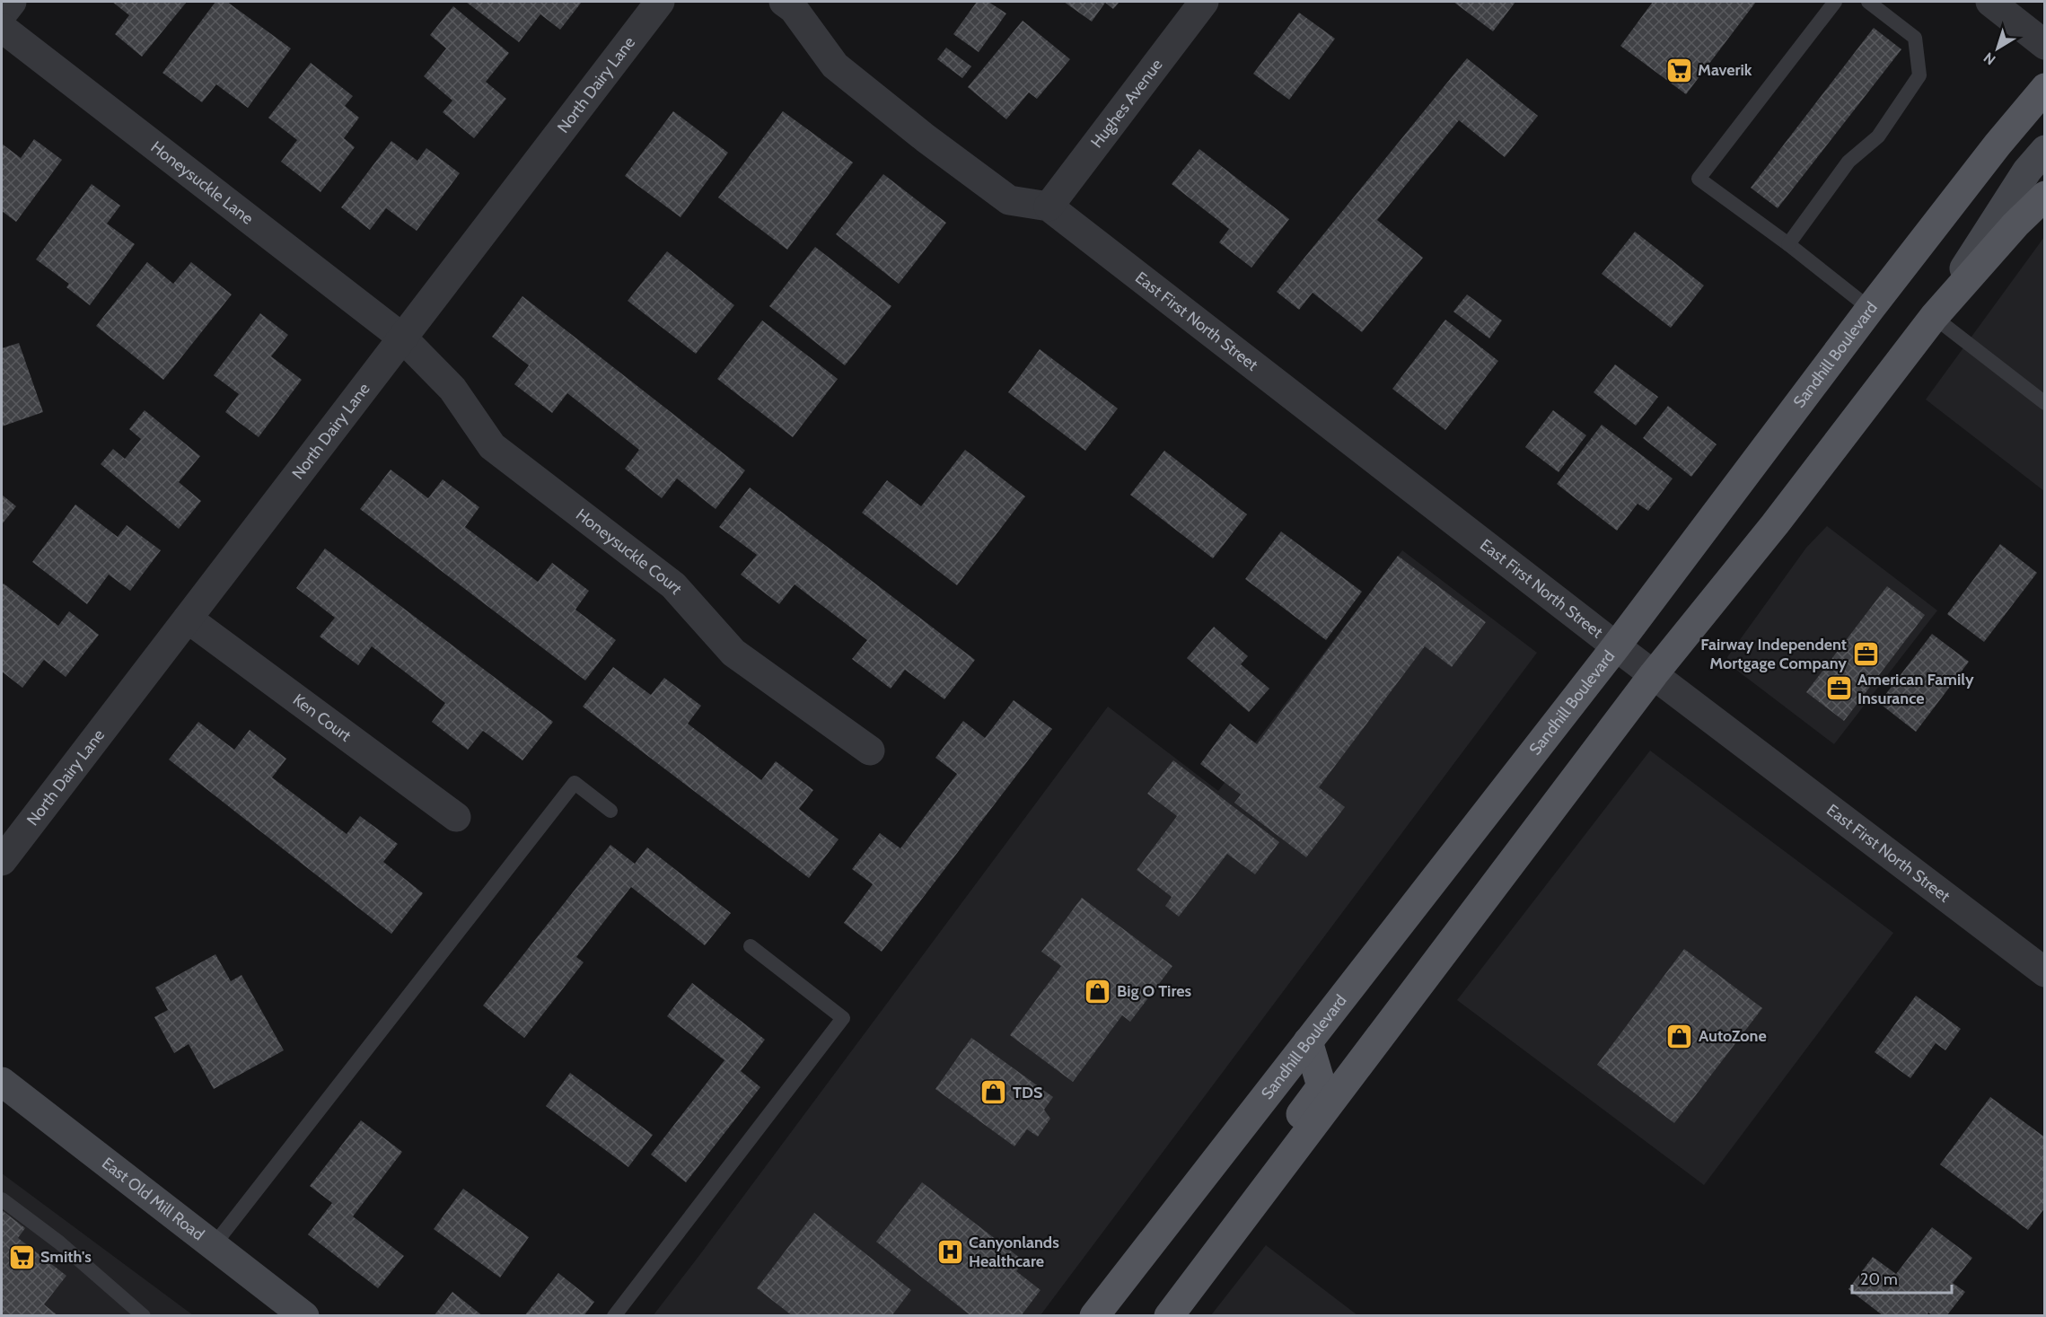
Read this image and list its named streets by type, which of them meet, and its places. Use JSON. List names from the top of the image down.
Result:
{
  "streets": {
    "main road": ["Sandhill Boulevard"],
    "street": [
      "North Dairy Lane",
      "Hughes Avenue",
      "Honeysuckle Lane",
      "East First North Street",
      "Honeysuckle Court",
      "Ken Court",
      "East Old Mill Road"
    ]
  },
  "crossings": [
    ["North Dairy Lane", "Honeysuckle Lane"],
    ["North Dairy Lane", "Honeysuckle Court"],
    ["North Dairy Lane", "Ken Court"],
    ["Hughes Avenue", "East First North Street"],
    ["Honeysuckle Lane", "Honeysuckle Court"],
    ["East First North Street", "Sandhill Boulevard"]
  ],
  "places": {
    "supermarket": ["Maverik", "Smith's"],
    "office": ["Fairway Independent Mortgage Company", "American Family Insurance"],
    "shop": ["Big O Tires", "AutoZone", "TDS"],
    "hospital": ["Canyonlands Healthcare"]
  },
  "scale_bar": "20 m",
  "north": "bottom left"
}
